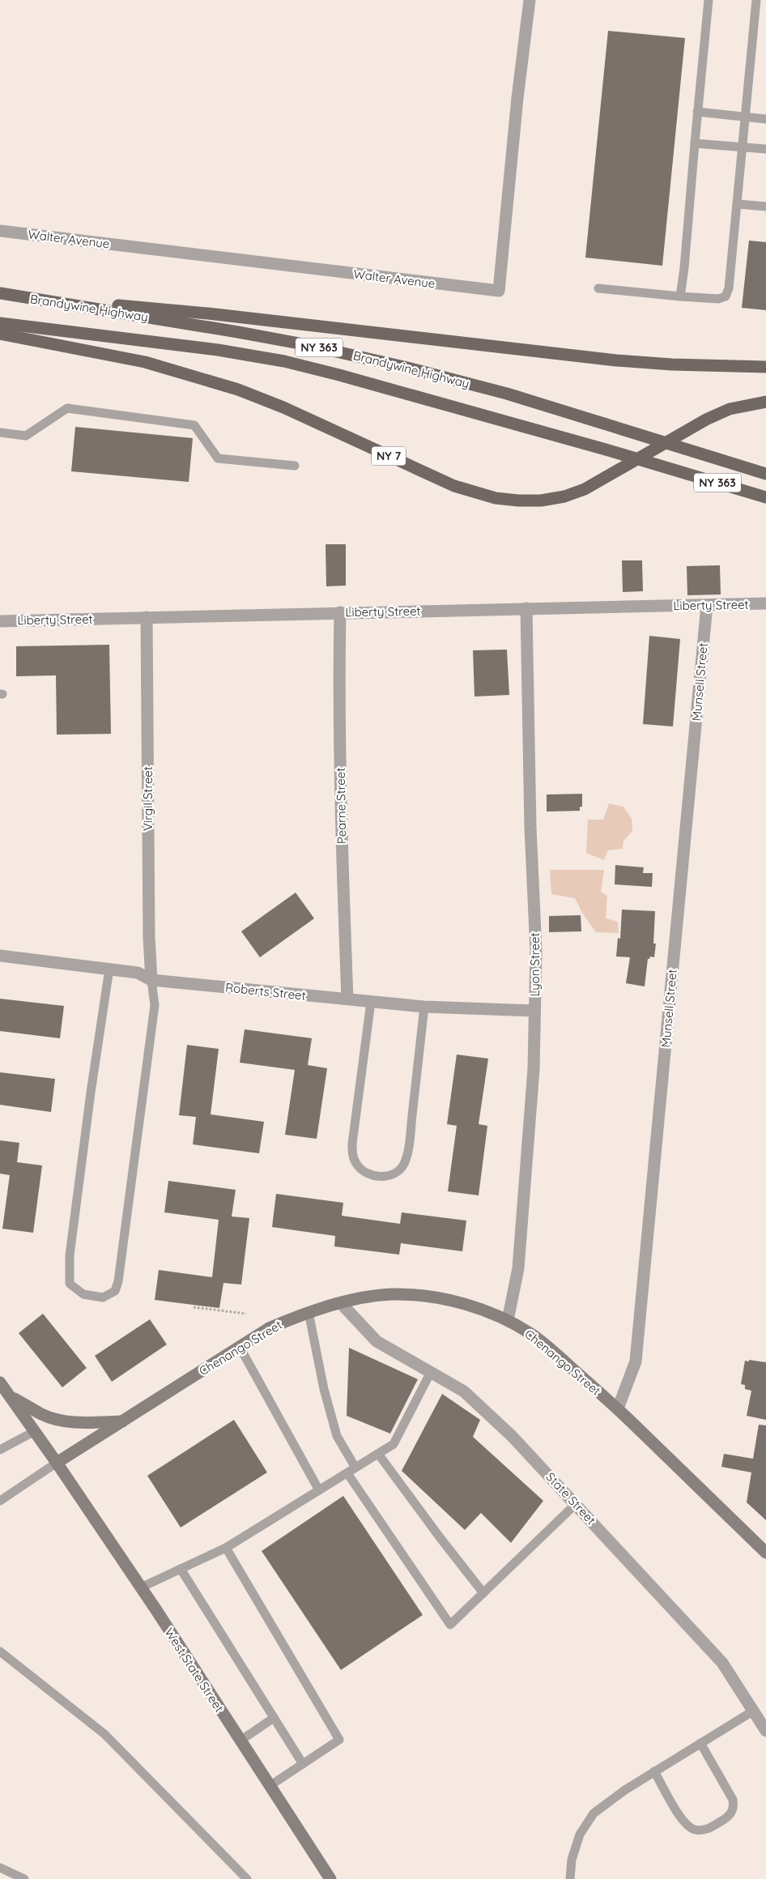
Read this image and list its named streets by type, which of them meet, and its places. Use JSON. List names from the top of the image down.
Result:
{
  "streets": {
    "main road": ["Brandywine Highway", "NY 363", "NY 7"],
    "street": [
      "Walter Avenue",
      "Liberty Street",
      "Munsell Street",
      "Virgil Street",
      "Pearne Street",
      "Lyon Street",
      "Roberts Street",
      "Chenango Street",
      "State Street",
      "West State Street"
    ]
  },
  "crossings": [
    ["Liberty Street", "Munsell Street"],
    ["Liberty Street", "Virgil Street"],
    ["Liberty Street", "Pearne Street"],
    ["Liberty Street", "Lyon Street"],
    ["Munsell Street", "Chenango Street"],
    ["Virgil Street", "Roberts Street"],
    ["Pearne Street", "Roberts Street"],
    ["Lyon Street", "Roberts Street"],
    ["Lyon Street", "Chenango Street"],
    ["Chenango Street", "State Street"],
    ["Chenango Street", "West State Street"]
  ]
}
